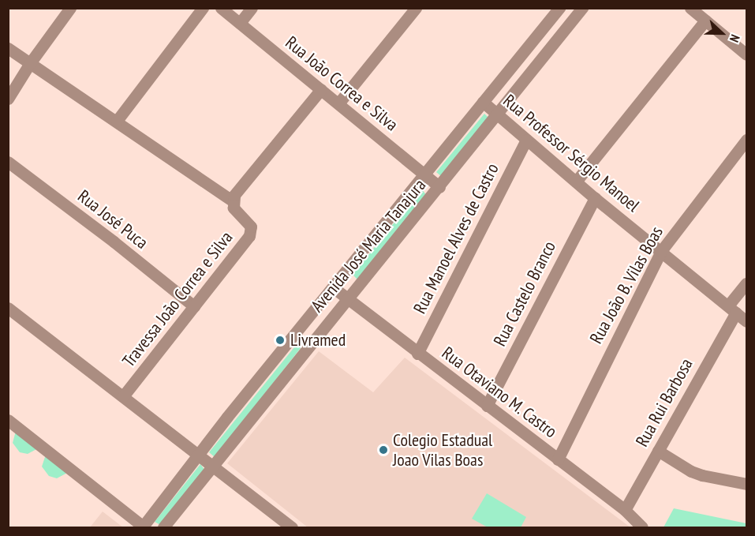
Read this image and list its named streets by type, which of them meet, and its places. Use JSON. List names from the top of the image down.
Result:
{
  "streets": {
    "street": [
      "Rua João Correa e Silva",
      "Rua Professor Sérgio Manoel",
      "Rua José Puca",
      "Rua Manoel Alves de Castro",
      "Avenida José Maria Tanajura",
      "Rua João B. Vilas Boas",
      "Rua Castelo Branco",
      "Travessa João Correa e Silva",
      "Rua Otaviano M. Castro",
      "Rua Rui Barbosa"
    ]
  },
  "crossings": [
    ["Rua João Correa e Silva", "Avenida José Maria Tanajura"],
    ["Rua Professor Sérgio Manoel", "Rua Manoel Alves de Castro"],
    ["Rua Professor Sérgio Manoel", "Avenida José Maria Tanajura"],
    ["Rua Professor Sérgio Manoel", "Rua João B. Vilas Boas"],
    ["Rua Professor Sérgio Manoel", "Rua Castelo Branco"],
    ["Rua Professor Sérgio Manoel", "Rua Rui Barbosa"],
    ["Rua José Puca", "Travessa João Correa e Silva"],
    ["Rua Manoel Alves de Castro", "Rua Otaviano M. Castro"],
    ["Avenida José Maria Tanajura", "Rua Otaviano M. Castro"],
    ["Rua João B. Vilas Boas", "Rua Otaviano M. Castro"],
    ["Rua Castelo Branco", "Rua Otaviano M. Castro"],
    ["Rua Otaviano M. Castro", "Rua Rui Barbosa"]
  ],
  "places": ["Livramed", "Colegio Estadual Joao Vilas Boas"],
  "north": "right"
}
